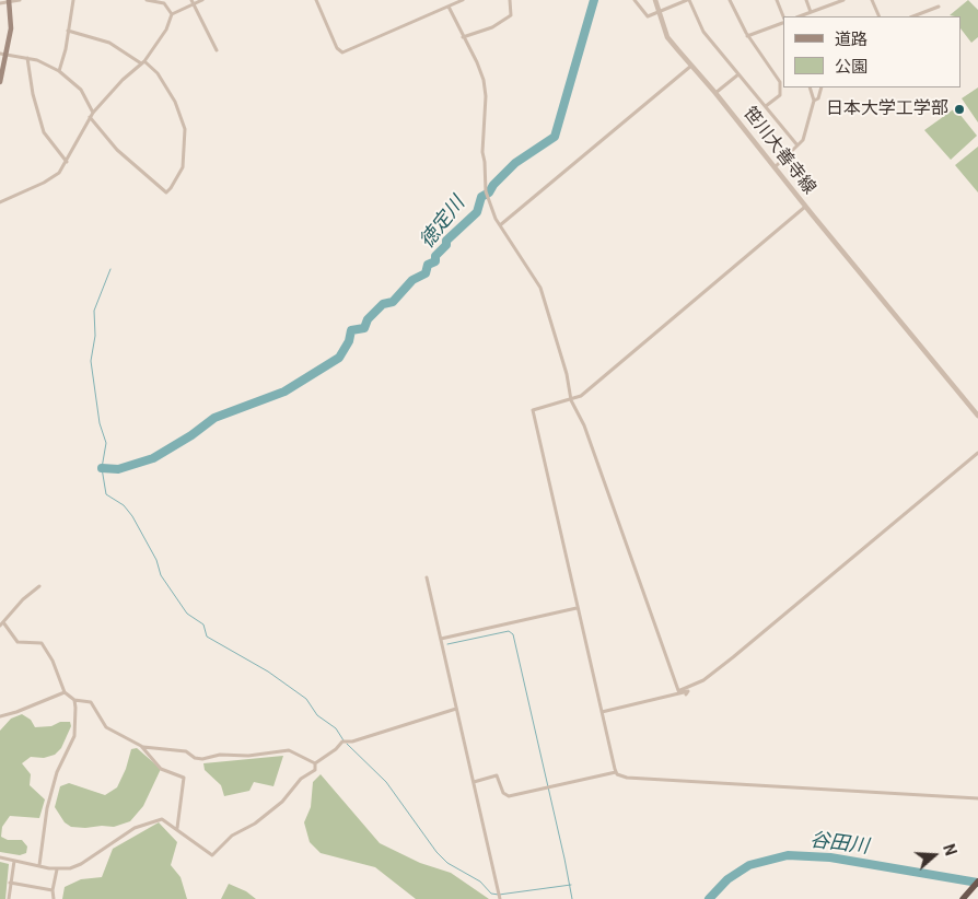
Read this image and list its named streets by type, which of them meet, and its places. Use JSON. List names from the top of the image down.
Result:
{
  "streets": {
    "street": ["笹川大善寺線"]
  },
  "water": ["徳定川", "谷田川"],
  "places": ["日本大学工学部"],
  "legend": ["道路", "公園"],
  "north": "right"
}
